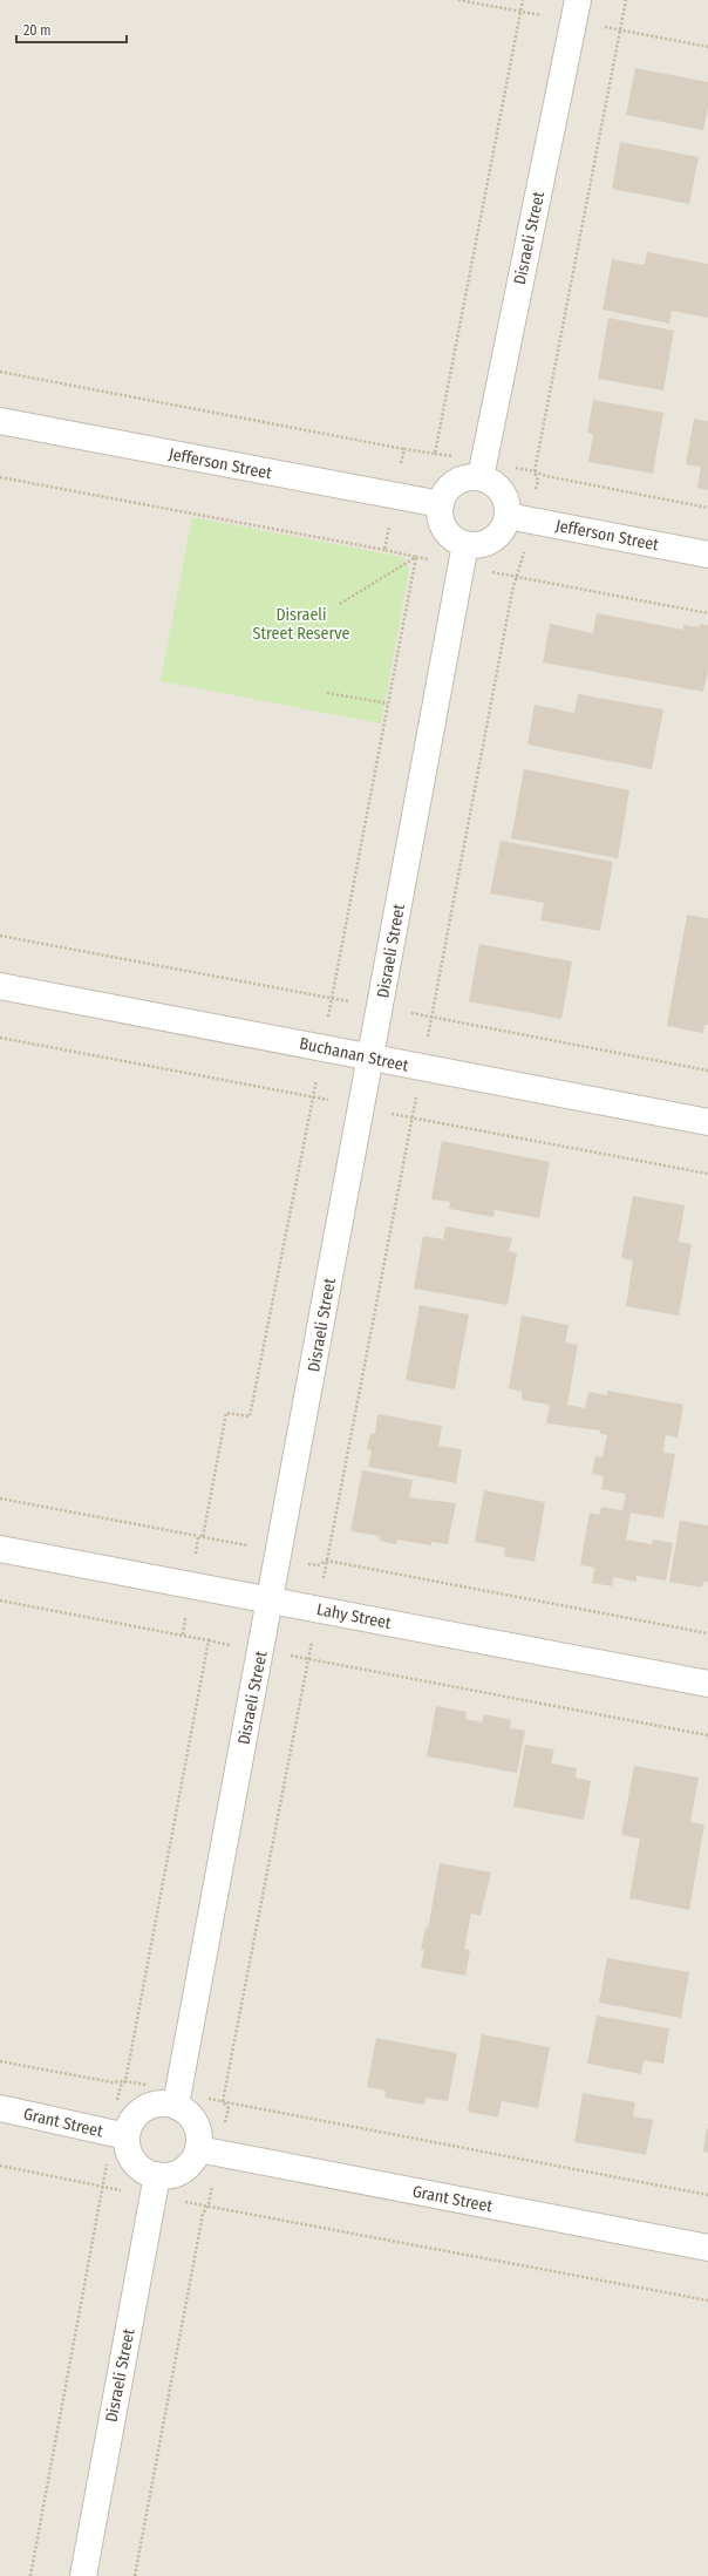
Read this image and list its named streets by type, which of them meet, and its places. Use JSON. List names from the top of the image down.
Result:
{
  "streets": {
    "street": [
      "Disraeli Street",
      "Jefferson Street",
      "Buchanan Street",
      "Lahy Street",
      "Grant Street"
    ]
  },
  "crossings": [
    ["Disraeli Street", "Buchanan Street"],
    ["Disraeli Street", "Lahy Street"]
  ],
  "parks": ["Disraeli Street Reserve"],
  "scale_bar": "20 m"
}
